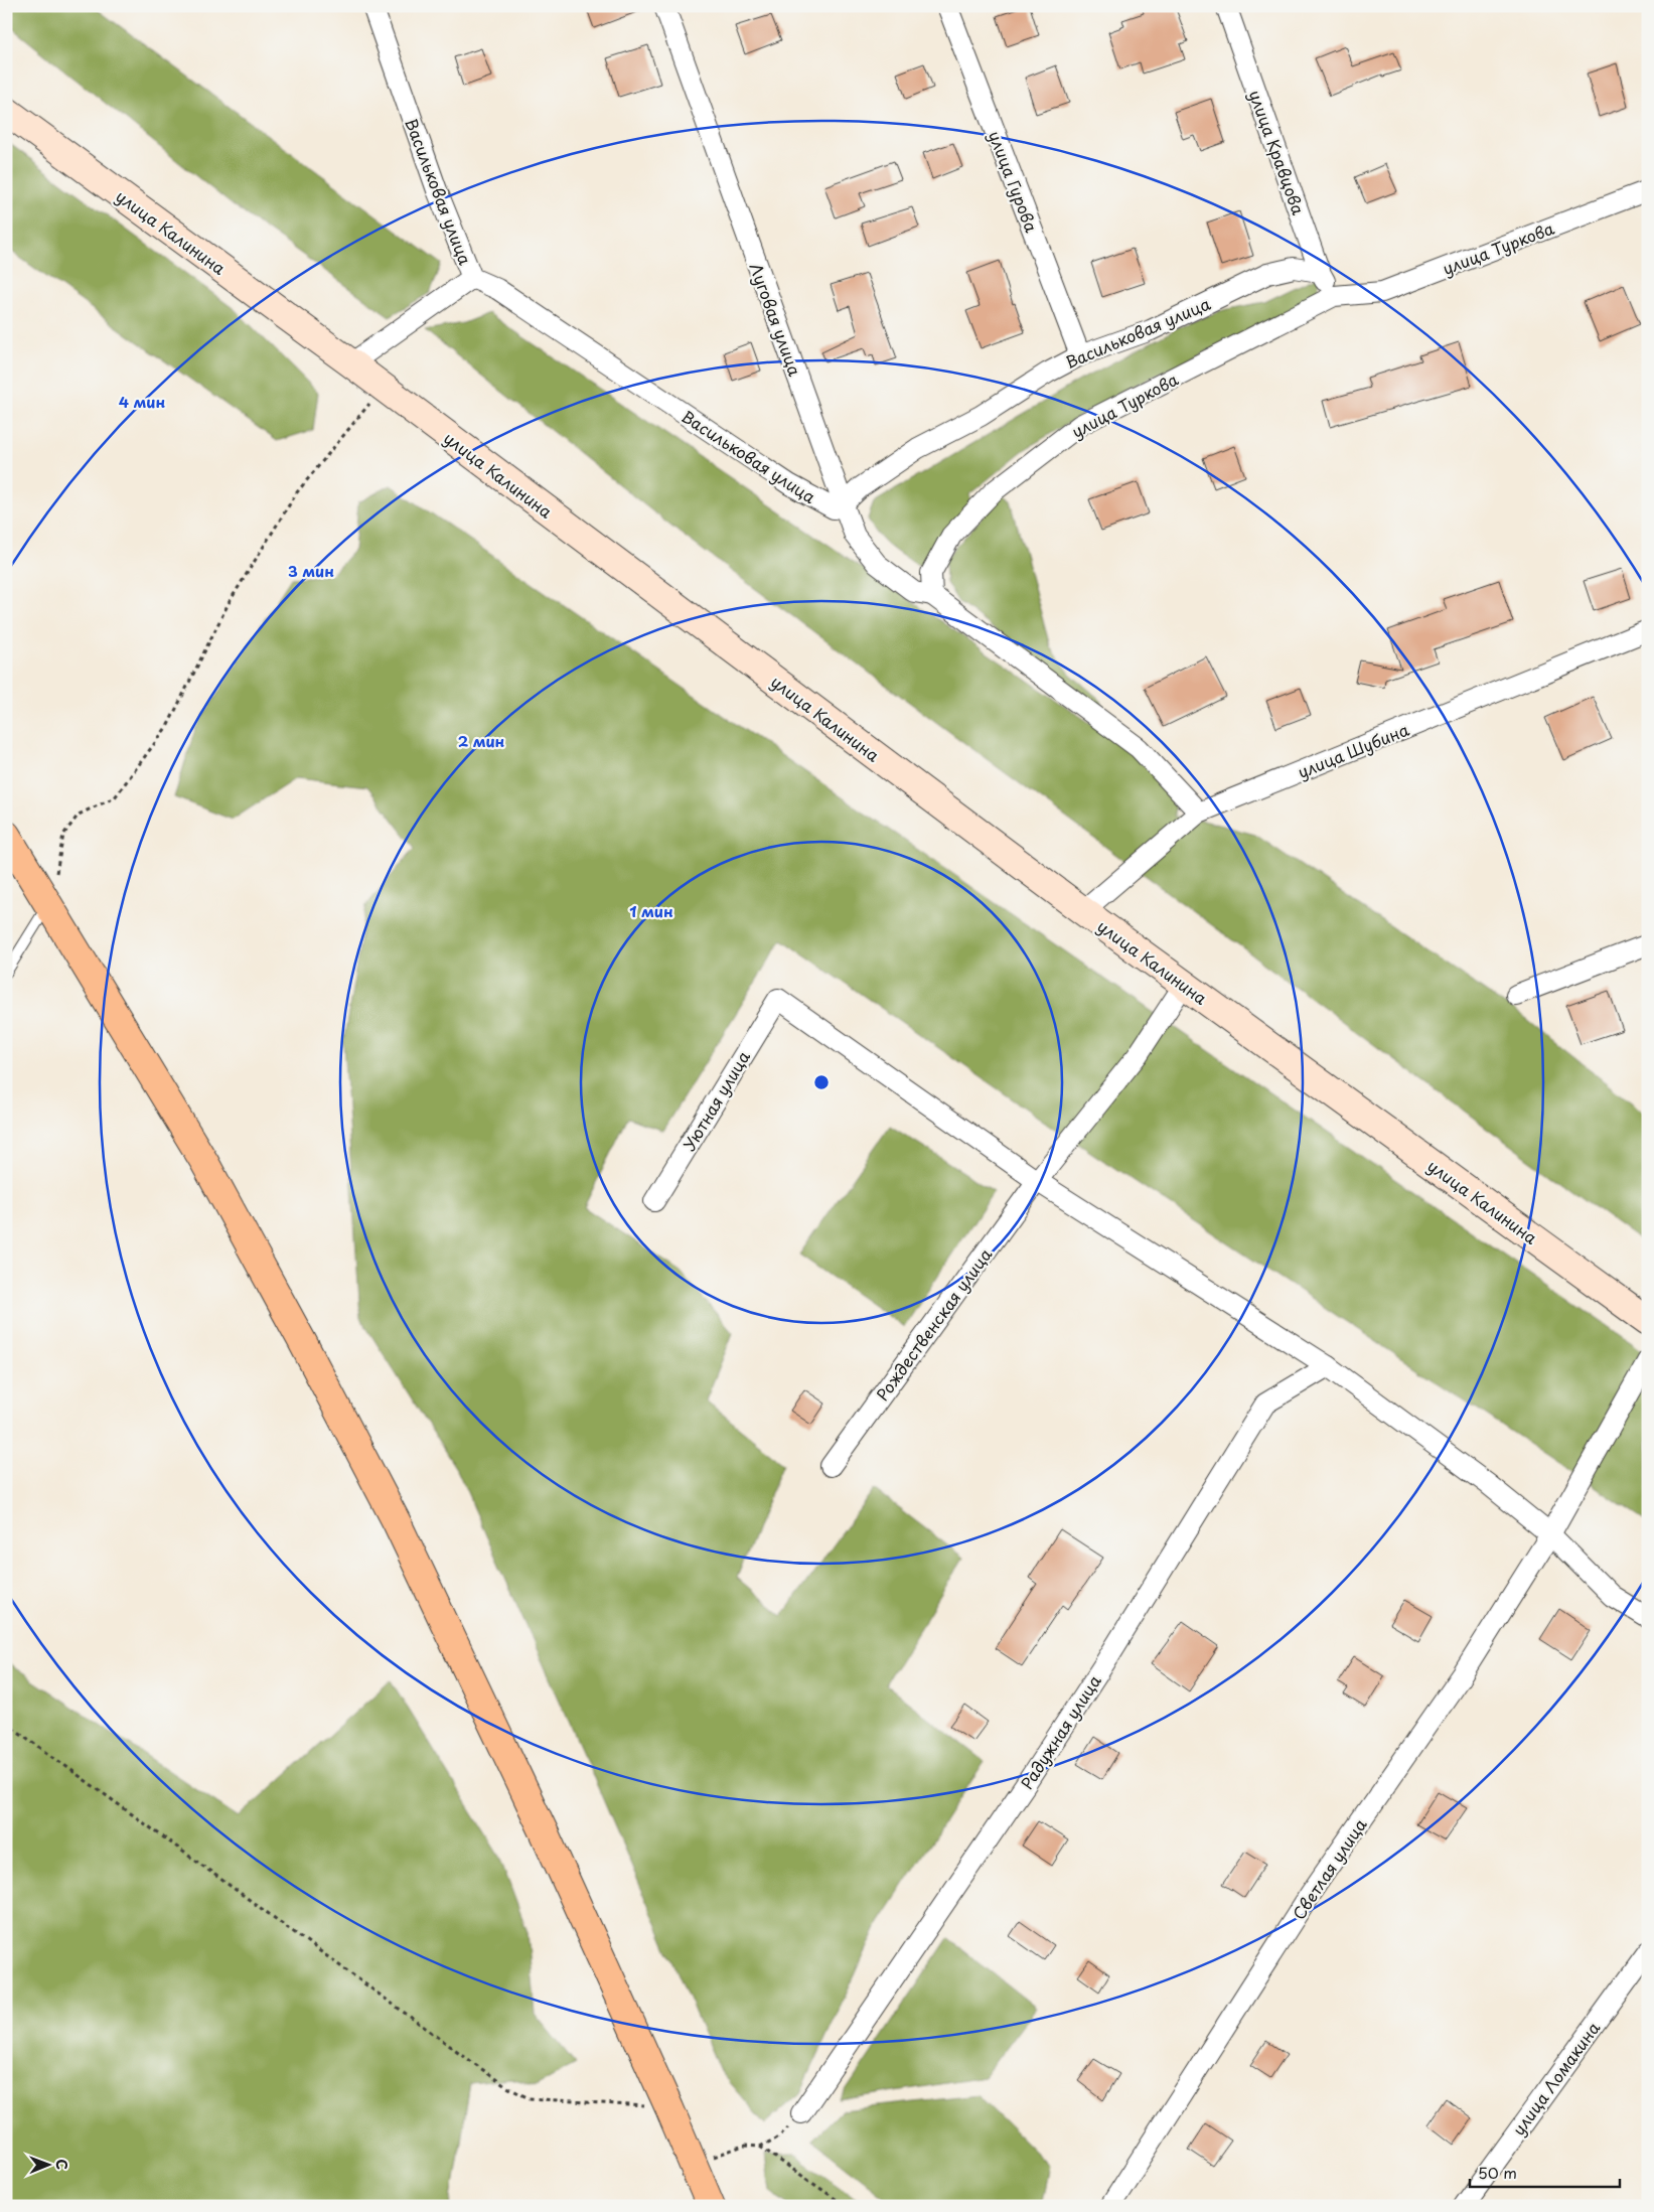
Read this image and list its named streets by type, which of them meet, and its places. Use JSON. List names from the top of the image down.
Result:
{
  "streets": {
    "main road": ["улица Калинина"],
    "street": [
      "улица Кравцова",
      "улица Гурова",
      "Васильковая улица",
      "улица Туркова",
      "Луговая улица",
      "улица Шубина",
      "Уютная улица",
      "Рождественская улица",
      "Радужная улица",
      "Светлая улица",
      "улица Ломакина"
    ]
  },
  "crossings": [
    ["улица Кравцова", "Васильковая улица"],
    ["улица Кравцова", "улица Туркова"],
    ["улица Гурова", "Васильковая улица"],
    ["Васильковая улица", "Луговая улица"],
    ["улица Калинина", "улица Шубина"],
    ["улица Калинина", "Рождественская улица"],
    ["улица Туркова", "Луговая улица"],
    ["Уютная улица", "Рождественская улица"]
  ],
  "scale_bar": "50 m",
  "north": "right",
  "rings": [
    "4 мин",
    "3 мин",
    "2 мин",
    "1 мин"
  ]
}
